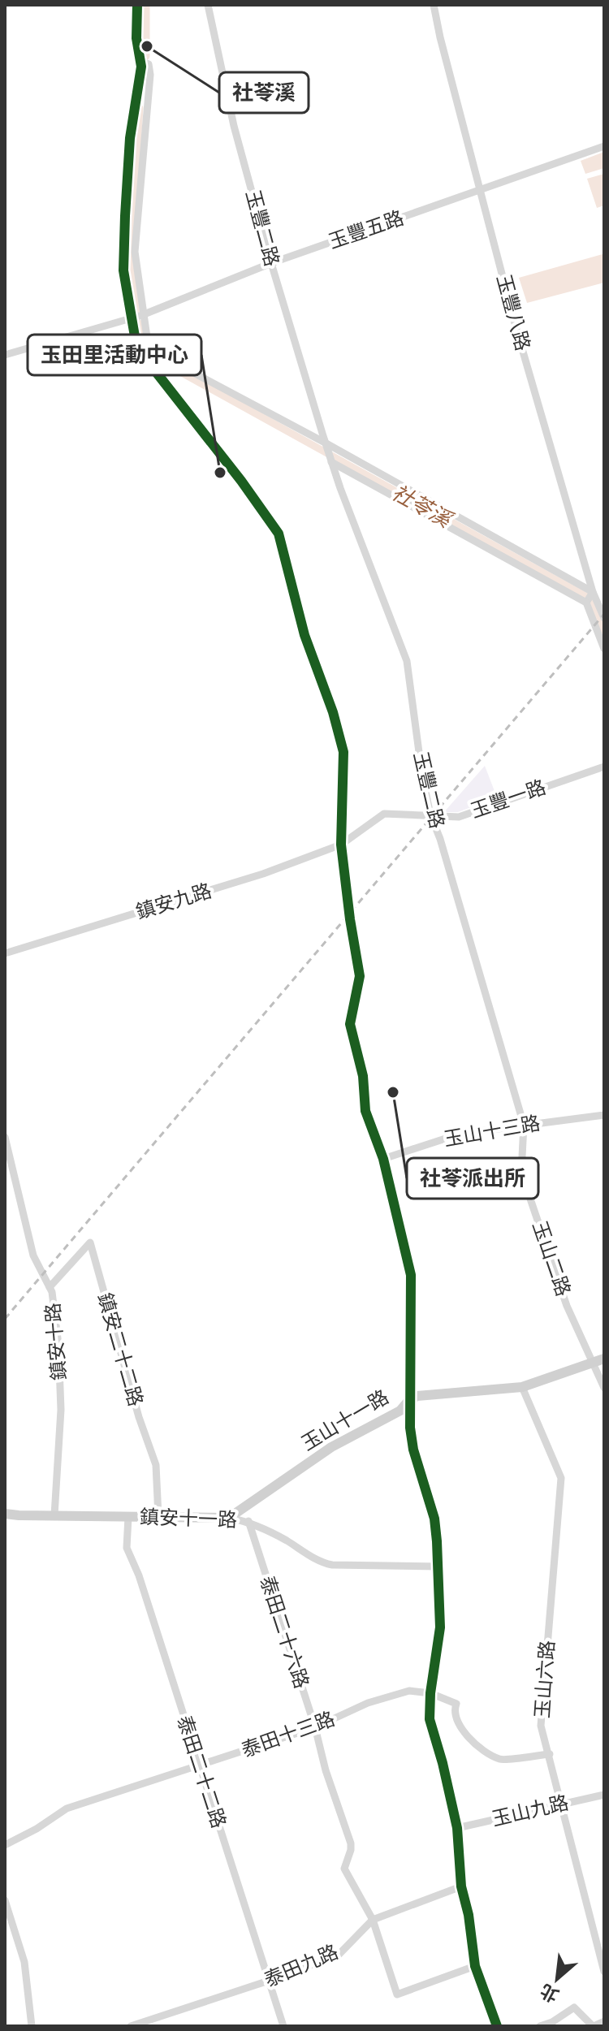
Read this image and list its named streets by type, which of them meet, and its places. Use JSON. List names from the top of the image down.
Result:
{
  "streets": {
    "street": [
      "玉豐二路",
      "玉豐五路",
      "玉豐八路",
      "玉豐一路",
      "鎮安九路",
      "玉山十三路",
      "玉山二路",
      "鎮安十路",
      "鎮安二十二路",
      "玉山十一路",
      "鎮安十一路",
      "泰田二十六路",
      "玉山六路",
      "泰田十三路",
      "泰田二十二路",
      "玉山九路",
      "泰田九路"
    ]
  },
  "crossings": [
    ["玉豐二路", "玉豐五路"],
    ["玉豐二路", "玉豐一路"],
    ["玉豐二路", "玉山十三路"],
    ["玉豐二路", "玉山二路"],
    ["玉豐五路", "玉豐八路"],
    ["玉豐一路", "鎮安九路"],
    ["玉山十三路", "玉山二路"],
    ["玉山二路", "玉山十一路"],
    ["鎮安十路", "鎮安二十二路"],
    ["鎮安十路", "鎮安十一路"],
    ["鎮安二十二路", "鎮安十一路"],
    ["玉山十一路", "鎮安十一路"],
    ["玉山十一路", "玉山六路"],
    ["鎮安十一路", "泰田二十六路"],
    ["鎮安十一路", "泰田二十二路"],
    ["泰田二十六路", "泰田十三路"],
    ["泰田二十六路", "泰田九路"],
    ["玉山六路", "玉山九路"],
    ["泰田十三路", "泰田二十二路"],
    ["泰田二十二路", "泰田九路"]
  ],
  "water": ["社苓溪"],
  "places": ["社苓溪", "玉田里活動中心", "社苓派出所"],
  "north": "bottom left"
}
